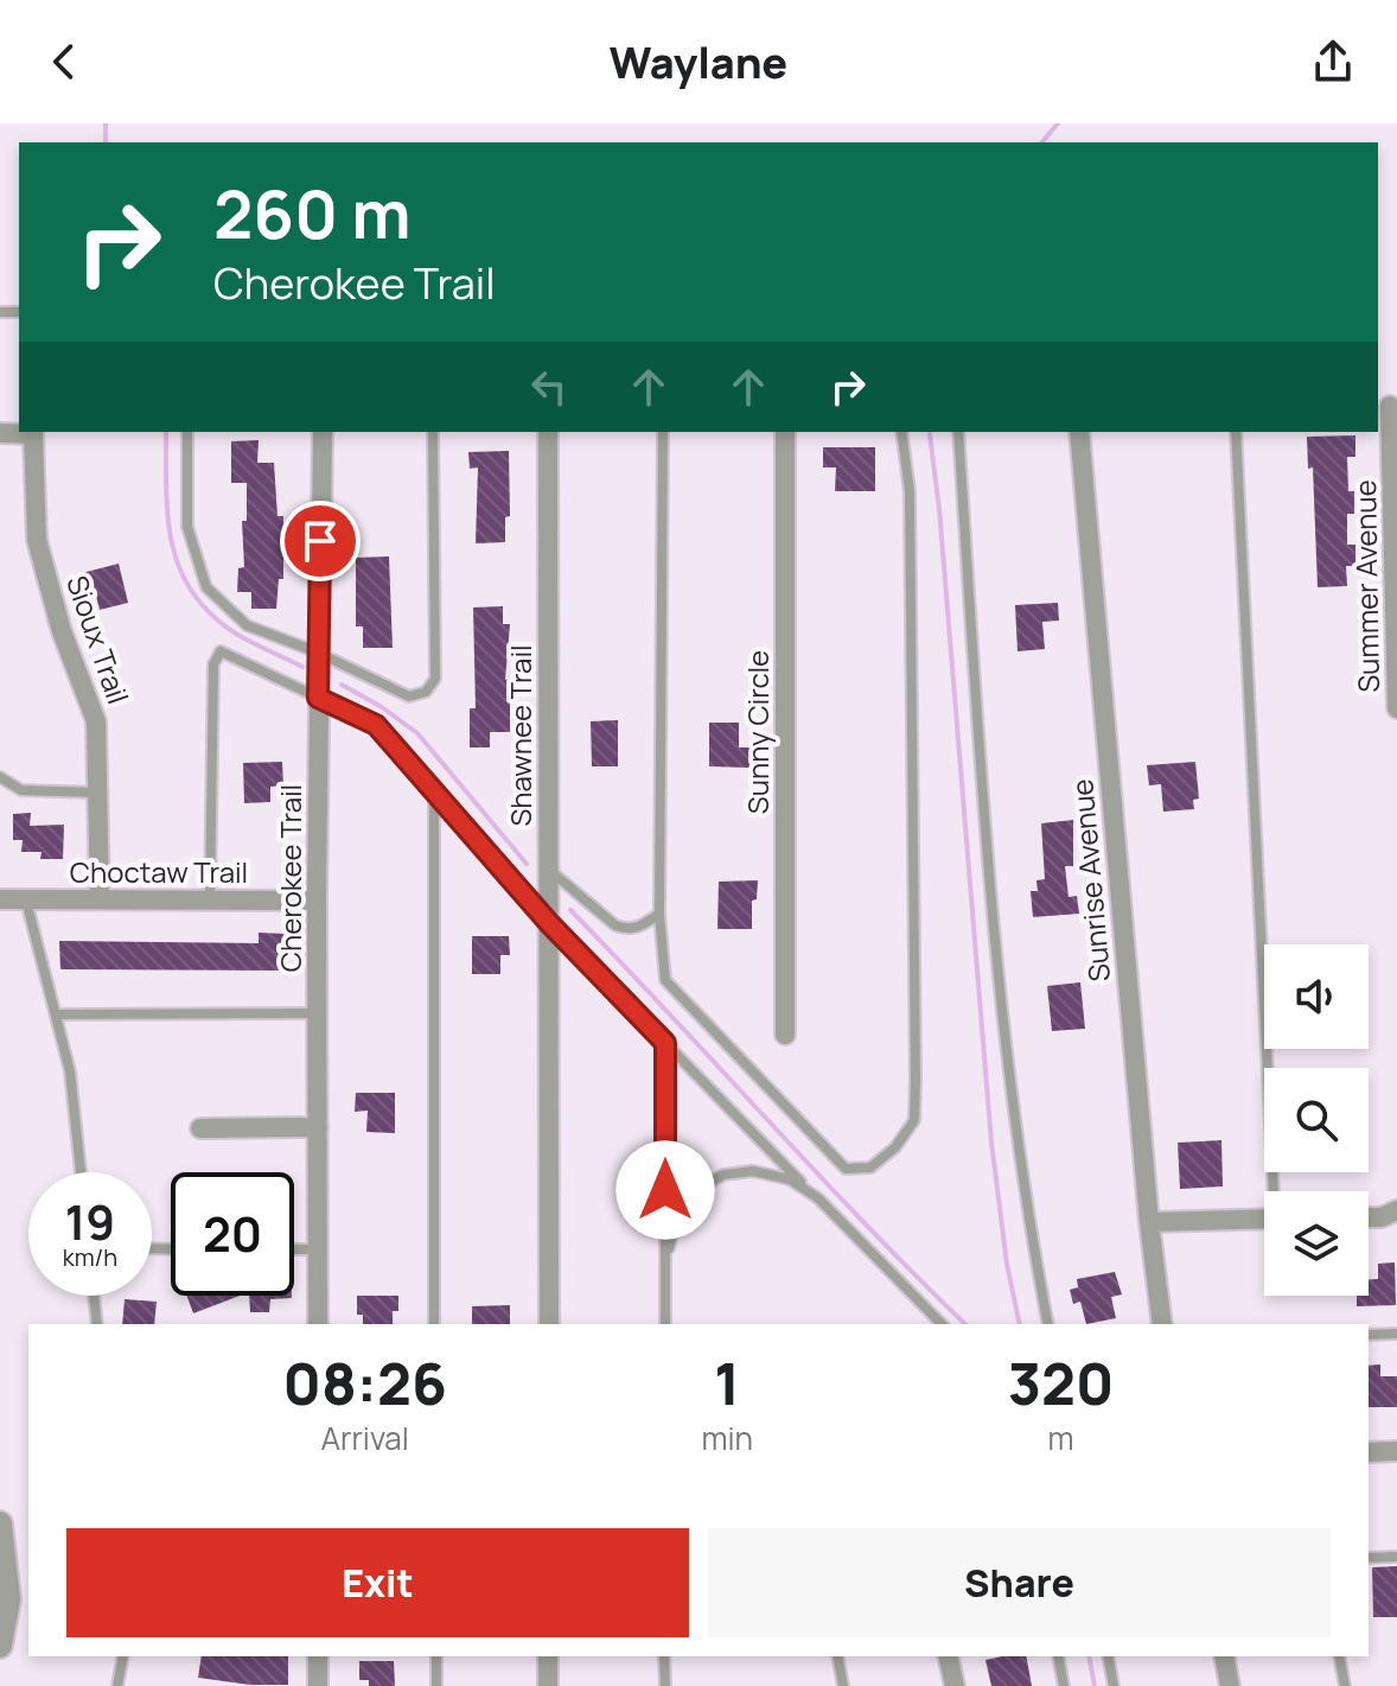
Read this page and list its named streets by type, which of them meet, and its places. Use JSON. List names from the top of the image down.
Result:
{
  "streets": {
    "street": [
      "Summer Avenue",
      "Sioux Trail",
      "Sunny Circle",
      "Shawnee Trail",
      "Choctaw Trail",
      "Cherokee Trail",
      "Sunrise Avenue"
    ]
  },
  "crossings": [
    ["Sioux Trail", "Choctaw Trail"],
    ["Choctaw Trail", "Cherokee Trail"]
  ],
  "page": {
    "header": "Waylane",
    "turn": ["260 m", "Cherokee Trail"],
    "speed": "19 km/h",
    "limit": "20",
    "eta": [
      "08:26",
      "Arrival",
      "1",
      "min",
      "320",
      "m"
    ],
    "buttons": ["Exit", "Share"]
  }
}
